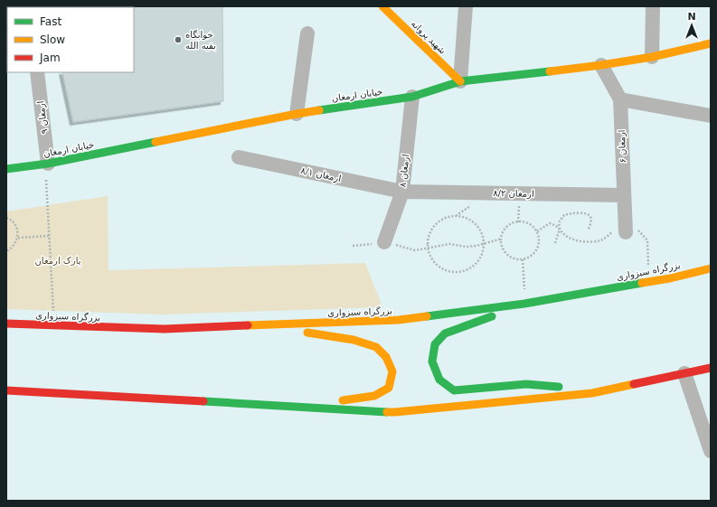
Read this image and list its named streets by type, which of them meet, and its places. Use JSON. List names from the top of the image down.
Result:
{
  "streets": {
    "main road": ["شهید پروانه", "خیابان ارمغان", "بزرگراه سبزواری"],
    "street": [
      "ارمغان ۹",
      "ارمغان ۶",
      "ارمغان ۸",
      "ارمغان ۸/۱",
      "ارمغان ۸/۲"
    ]
  },
  "crossings": [
    ["شهید پروانه", "خیابان ارمغان"],
    ["خیابان ارمغان", "ارمغان ۹"],
    ["خیابان ارمغان", "ارمغان ۶"],
    ["خیابان ارمغان", "ارمغان ۸"],
    ["ارمغان ۶", "ارمغان ۸/۲"],
    ["ارمغان ۸", "ارمغان ۸/۱"],
    ["ارمغان ۸", "ارمغان ۸/۲"],
    ["ارمغان ۸/۱", "ارمغان ۸/۲"]
  ],
  "parks": ["پارک ارمغان"],
  "places": ["خوابگاه بقیه الله"],
  "legend": ["Fast", "Slow", "Jam"],
  "north": "top"
}
